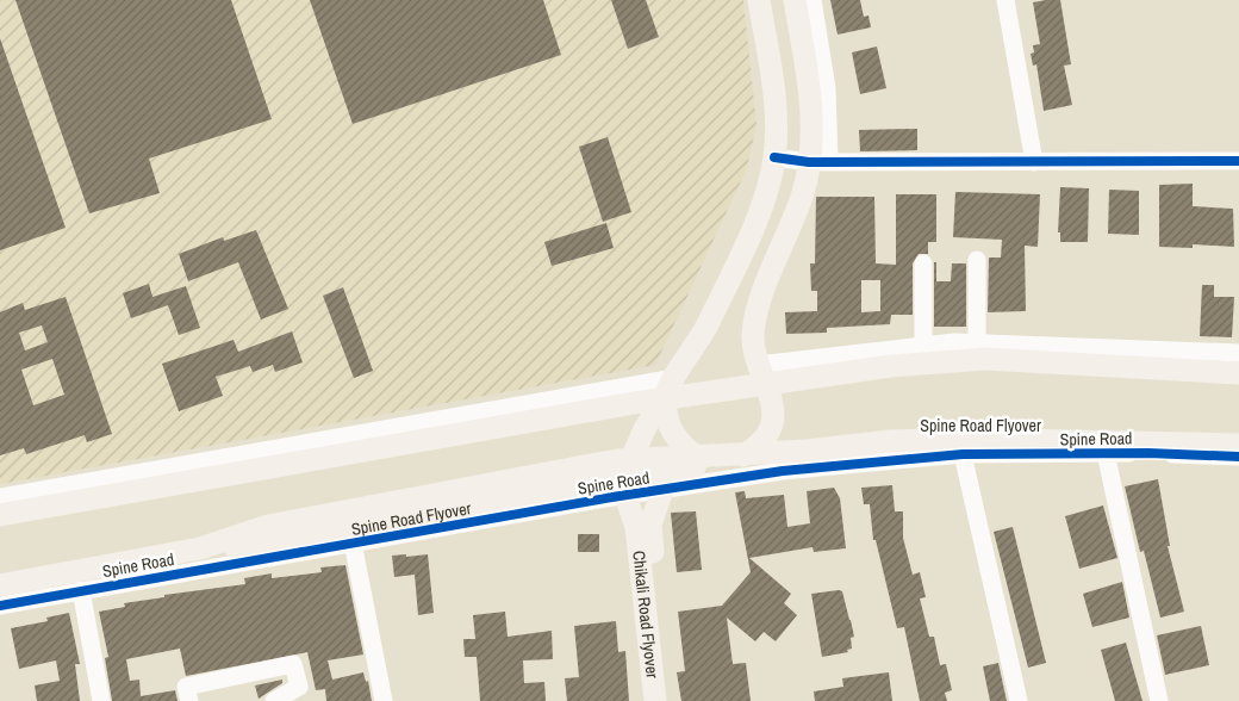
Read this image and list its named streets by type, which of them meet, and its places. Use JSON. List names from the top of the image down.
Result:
{
  "streets": {
    "main road": ["Spine Road Flyover", "Spine Road", "Chikali Road Flyover"]
  },
  "crossings": [
    ["Spine Road Flyover", "Spine Road"],
    ["Spine Road Flyover", "Chikali Road Flyover"],
    ["Spine Road", "Chikali Road Flyover"]
  ]
}
